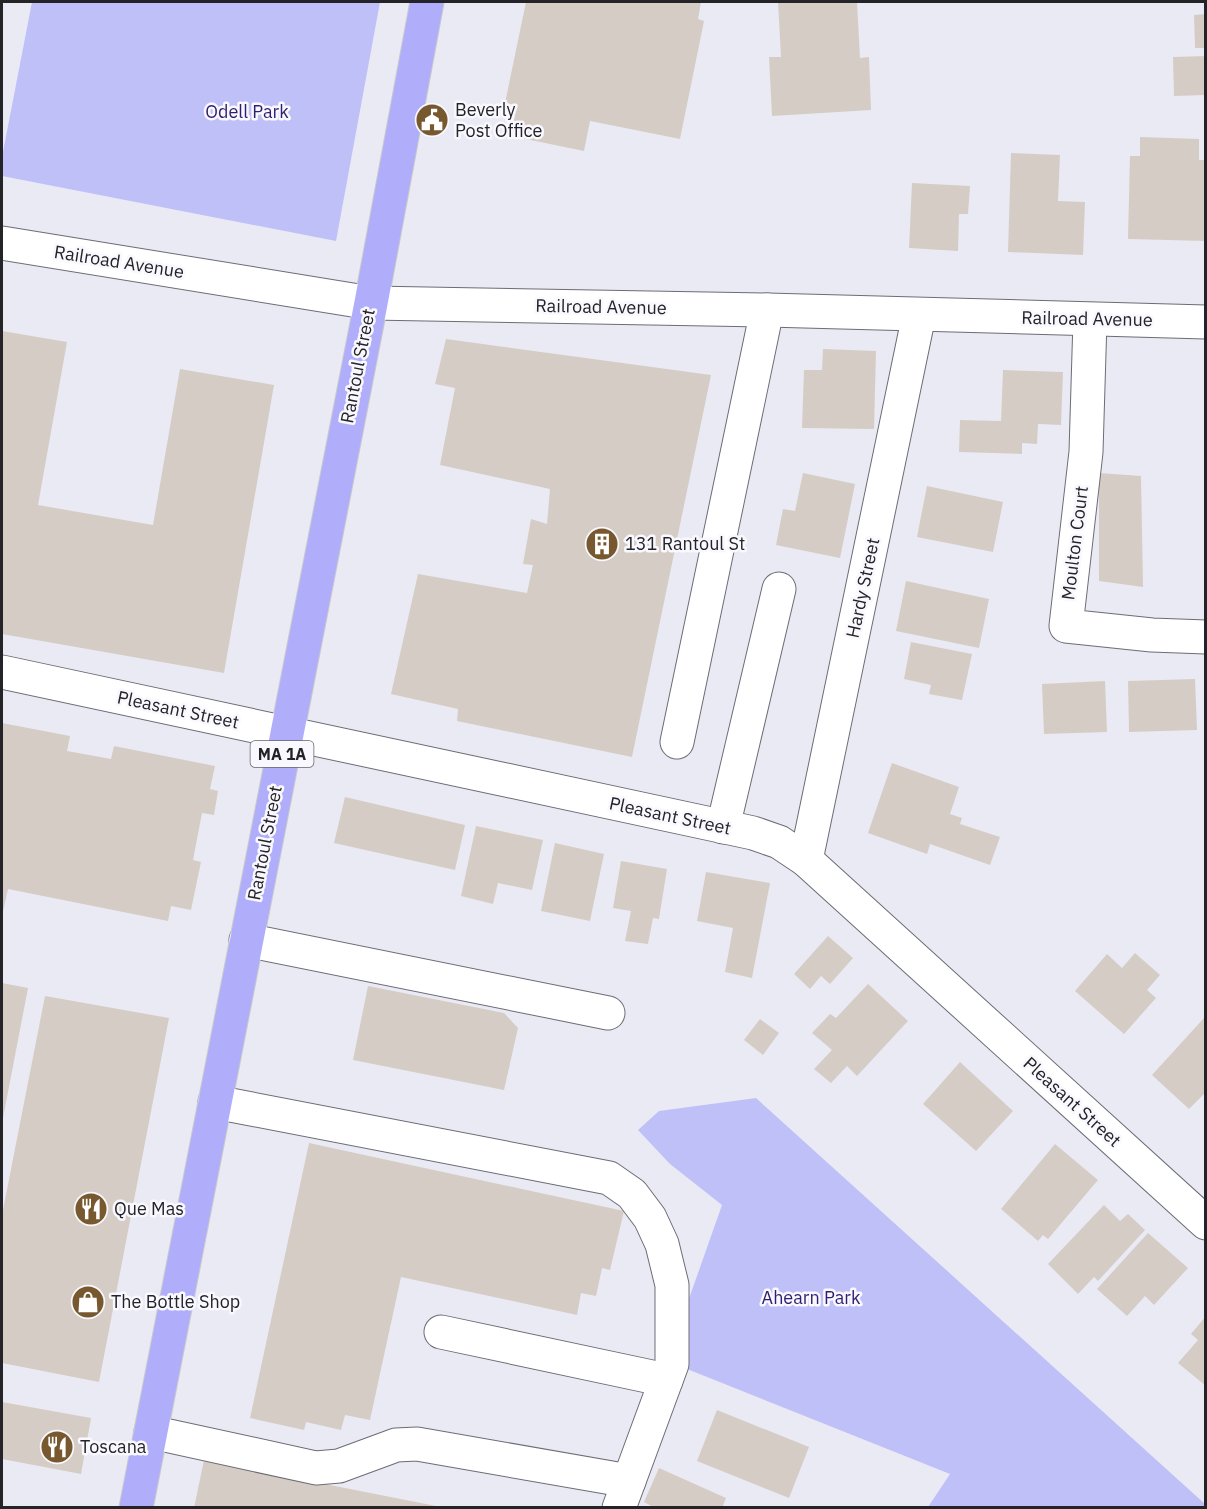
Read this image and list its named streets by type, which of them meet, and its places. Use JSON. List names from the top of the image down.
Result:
{
  "streets": {
    "highway": ["Rantoul Street", "MA 1A"],
    "street": [
      "Railroad Avenue",
      "Moulton Court",
      "Hardy Street",
      "Pleasant Street"
    ]
  },
  "crossings": [
    ["Railroad Avenue", "Rantoul Street"],
    ["Railroad Avenue", "Moulton Court"],
    ["Railroad Avenue", "Hardy Street"],
    ["Rantoul Street", "Pleasant Street"],
    ["Hardy Street", "Pleasant Street"]
  ],
  "parks": ["Odell Park", "Ahearn Park"],
  "places": {
    "public building": ["Beverly Post Office"],
    "building": ["131 Rantoul St"],
    "restaurant": ["Que Mas", "Toscana"],
    "shop": ["The Bottle Shop"]
  }
}
